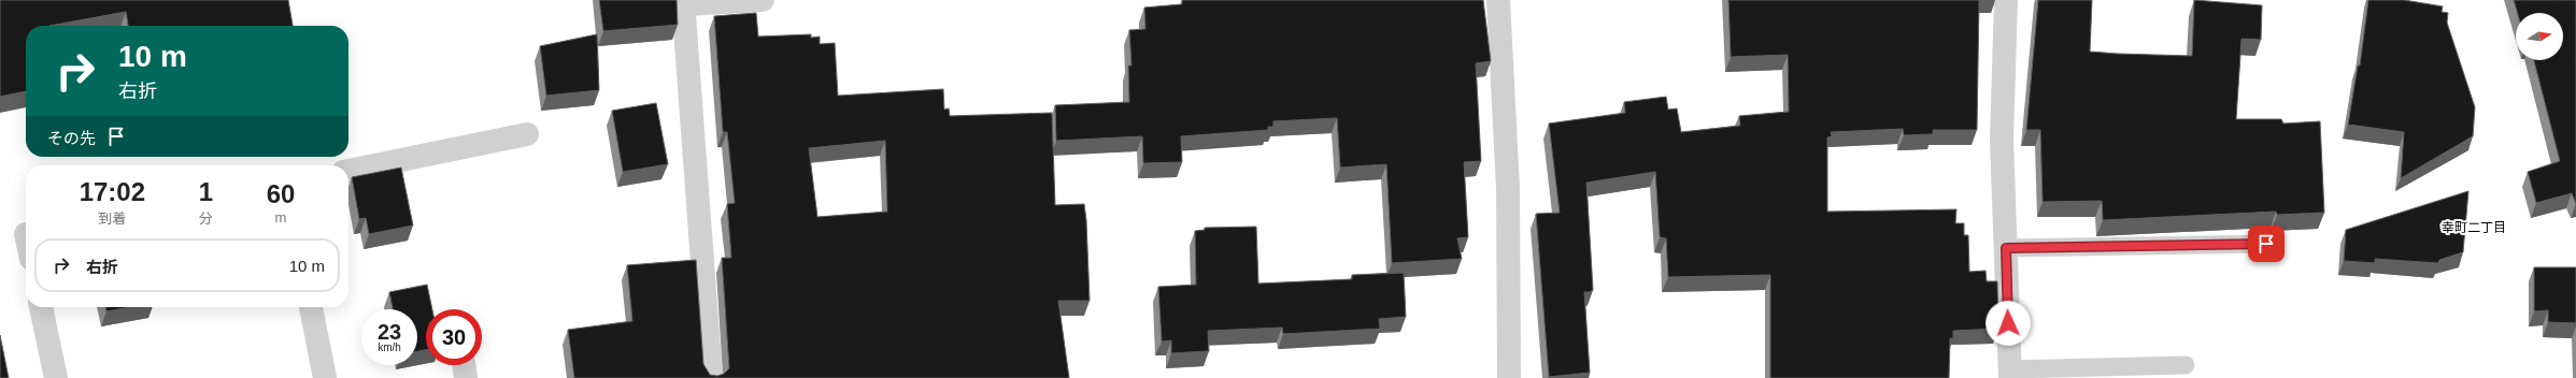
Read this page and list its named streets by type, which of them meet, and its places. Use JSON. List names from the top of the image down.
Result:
{
  "districts": ["幸町二丁目"],
  "north": "right",
  "page": {
    "turn": ["10 m", "右折"],
    "then": "その先",
    "eta": [
      "17:02",
      "到着",
      "1",
      "分",
      "60",
      "m"
    ],
    "list": [
      {
        "name": "右折",
        "value": "10 m"
      }
    ],
    "speed": "23 km/h",
    "limit": "30"
  }
}
